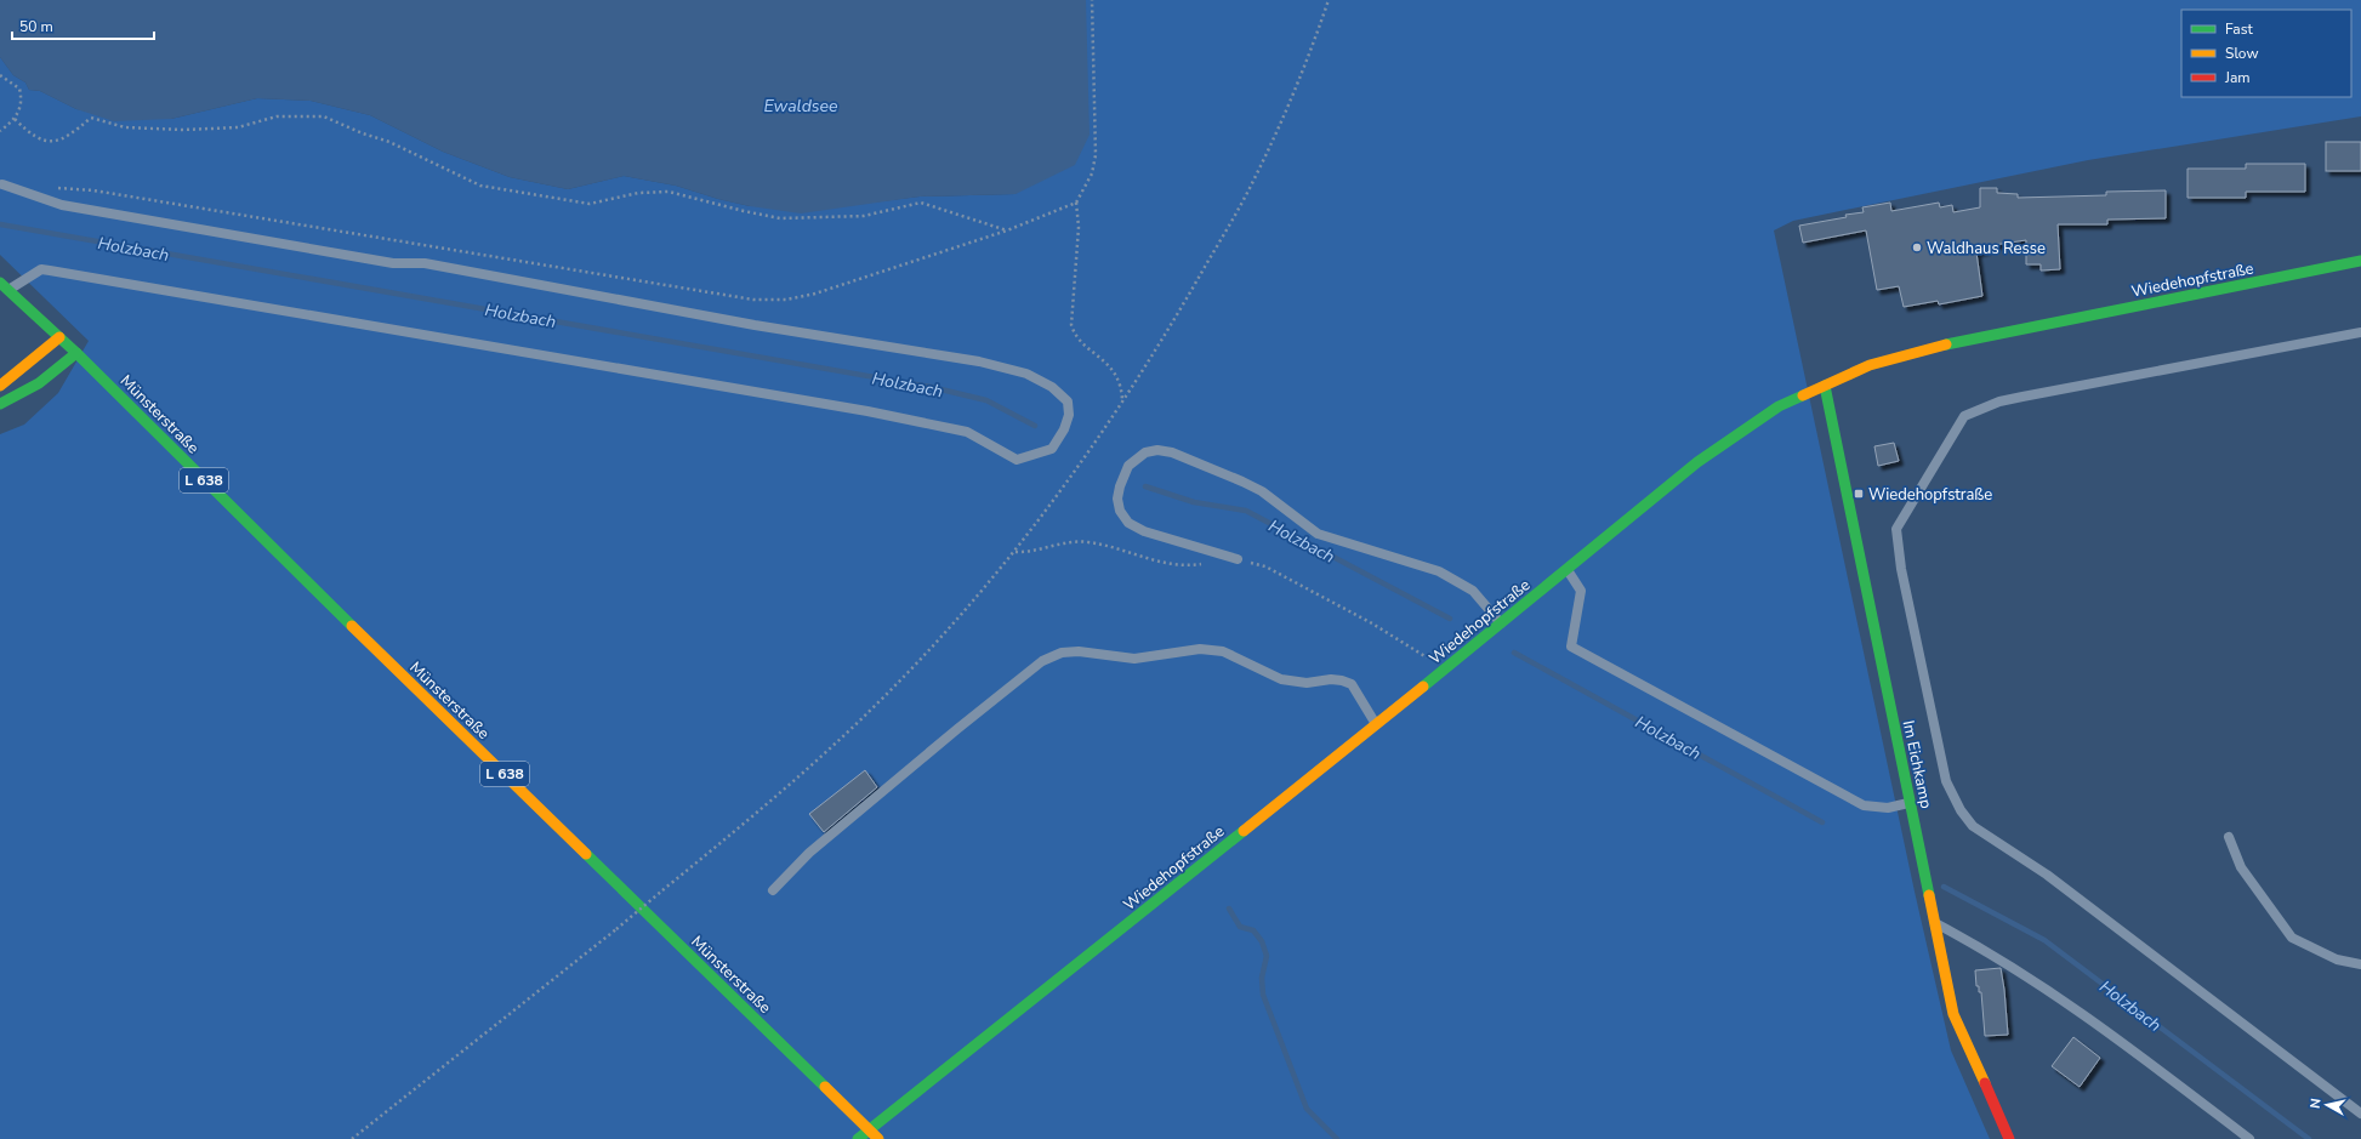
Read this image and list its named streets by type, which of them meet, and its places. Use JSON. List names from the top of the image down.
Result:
{
  "streets": {
    "main road": [
      "Wiedehopfstraße",
      "Münsterstraße",
      "L 638",
      "Im Eichkamp"
    ]
  },
  "crossings": [
    ["Wiedehopfstraße", "Münsterstraße"],
    ["Wiedehopfstraße", "Im Eichkamp"]
  ],
  "water": ["Ewaldsee", "Holzbach"],
  "places": {
    "other": ["Waldhaus Resse"],
    "transit": ["Wiedehopfstraße"]
  },
  "legend": ["Fast", "Slow", "Jam"],
  "scale_bar": "50 m",
  "north": "left"
}
